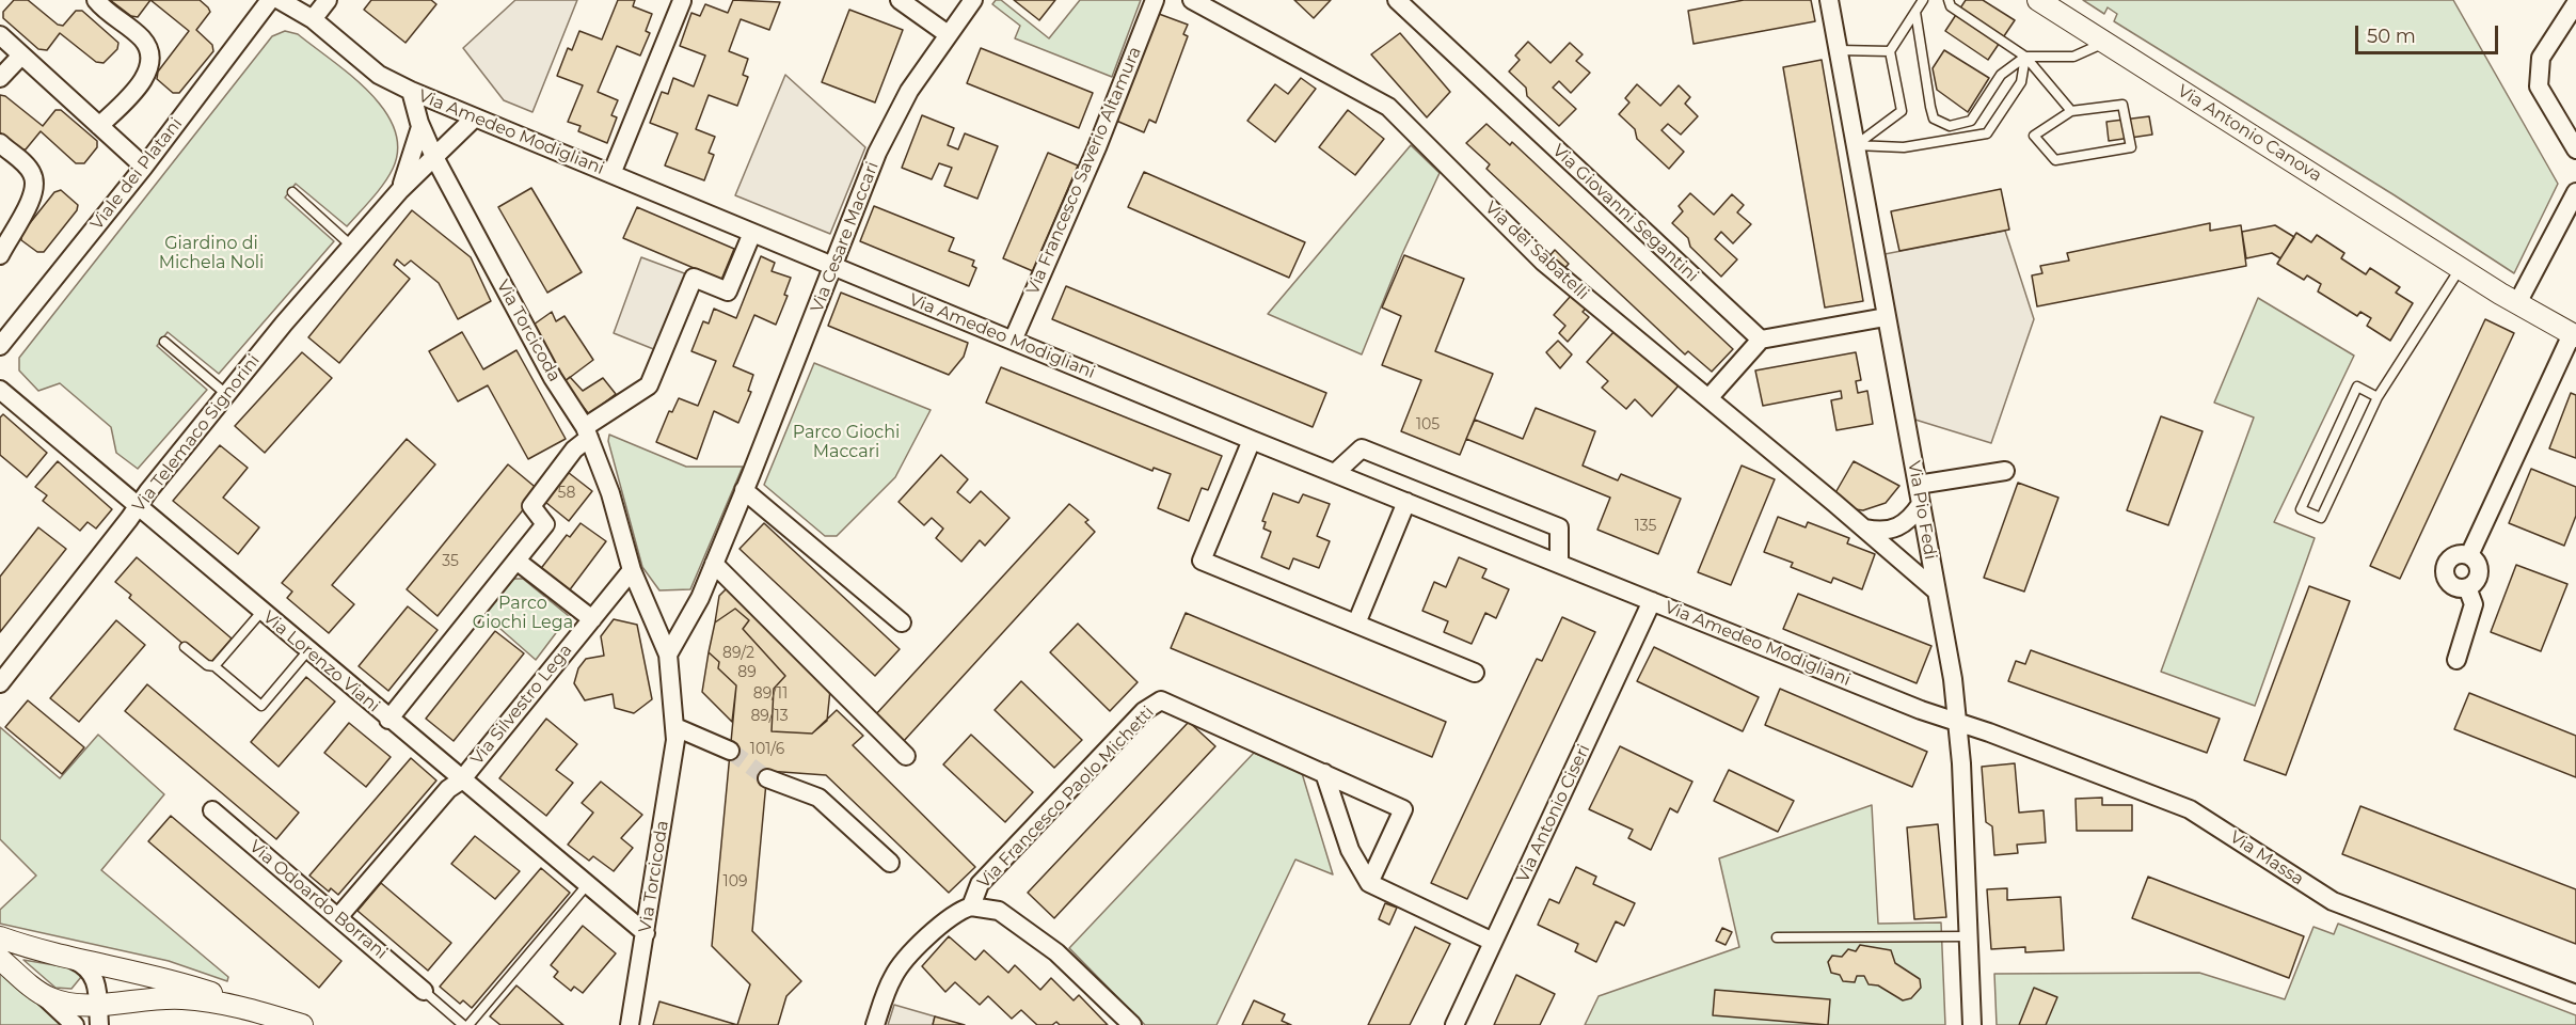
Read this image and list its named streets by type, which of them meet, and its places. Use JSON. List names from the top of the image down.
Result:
{
  "streets": {
    "street": [
      "Via Amedeo Modigliani",
      "Via Antonio Canova",
      "Via Francesco Saverio Altamura",
      "Viale dei Platani",
      "Via Giovanni Segantini",
      "Via Cesare Maccari",
      "Via dei Sabatelli",
      "Via Torcicoda",
      "Via Telemaco Signorini",
      "Via Pio Fedi",
      "Via Lorenzo Viani",
      "Via Silvestro Lega",
      "Via Francesco Paolo Michetti",
      "Via Antonio Ciseri",
      "Via Massa",
      "Via Odoardo Borrani"
    ]
  },
  "crossings": [
    ["Via Amedeo Modigliani", "Via Francesco Saverio Altamura"],
    ["Via Amedeo Modigliani", "Via Cesare Maccari"],
    ["Via Amedeo Modigliani", "Via Torcicoda"],
    ["Via Amedeo Modigliani", "Via Telemaco Signorini"],
    ["Via Amedeo Modigliani", "Via Pio Fedi"],
    ["Via Amedeo Modigliani", "Via Antonio Ciseri"],
    ["Via Amedeo Modigliani", "Via Massa"],
    ["Via Cesare Maccari", "Via Torcicoda"],
    ["Via dei Sabatelli", "Via Pio Fedi"],
    ["Via Torcicoda", "Via Telemaco Signorini"],
    ["Via Torcicoda", "Via Lorenzo Viani"],
    ["Via Torcicoda", "Via Silvestro Lega"],
    ["Via Telemaco Signorini", "Via Lorenzo Viani"],
    ["Via Pio Fedi", "Via Massa"],
    ["Via Lorenzo Viani", "Via Silvestro Lega"],
    ["Via Silvestro Lega", "Via Odoardo Borrani"]
  ],
  "parks": ["Giardino di Michela Noli", "Parco Giochi Maccari", "Parco Giochi Lega"],
  "house_numbers": [
    "105",
    "58",
    "135",
    "35",
    "89/2",
    "89",
    "89/11",
    "89/13",
    "101/6",
    "109"
  ],
  "scale_bar": "50 m"
}
